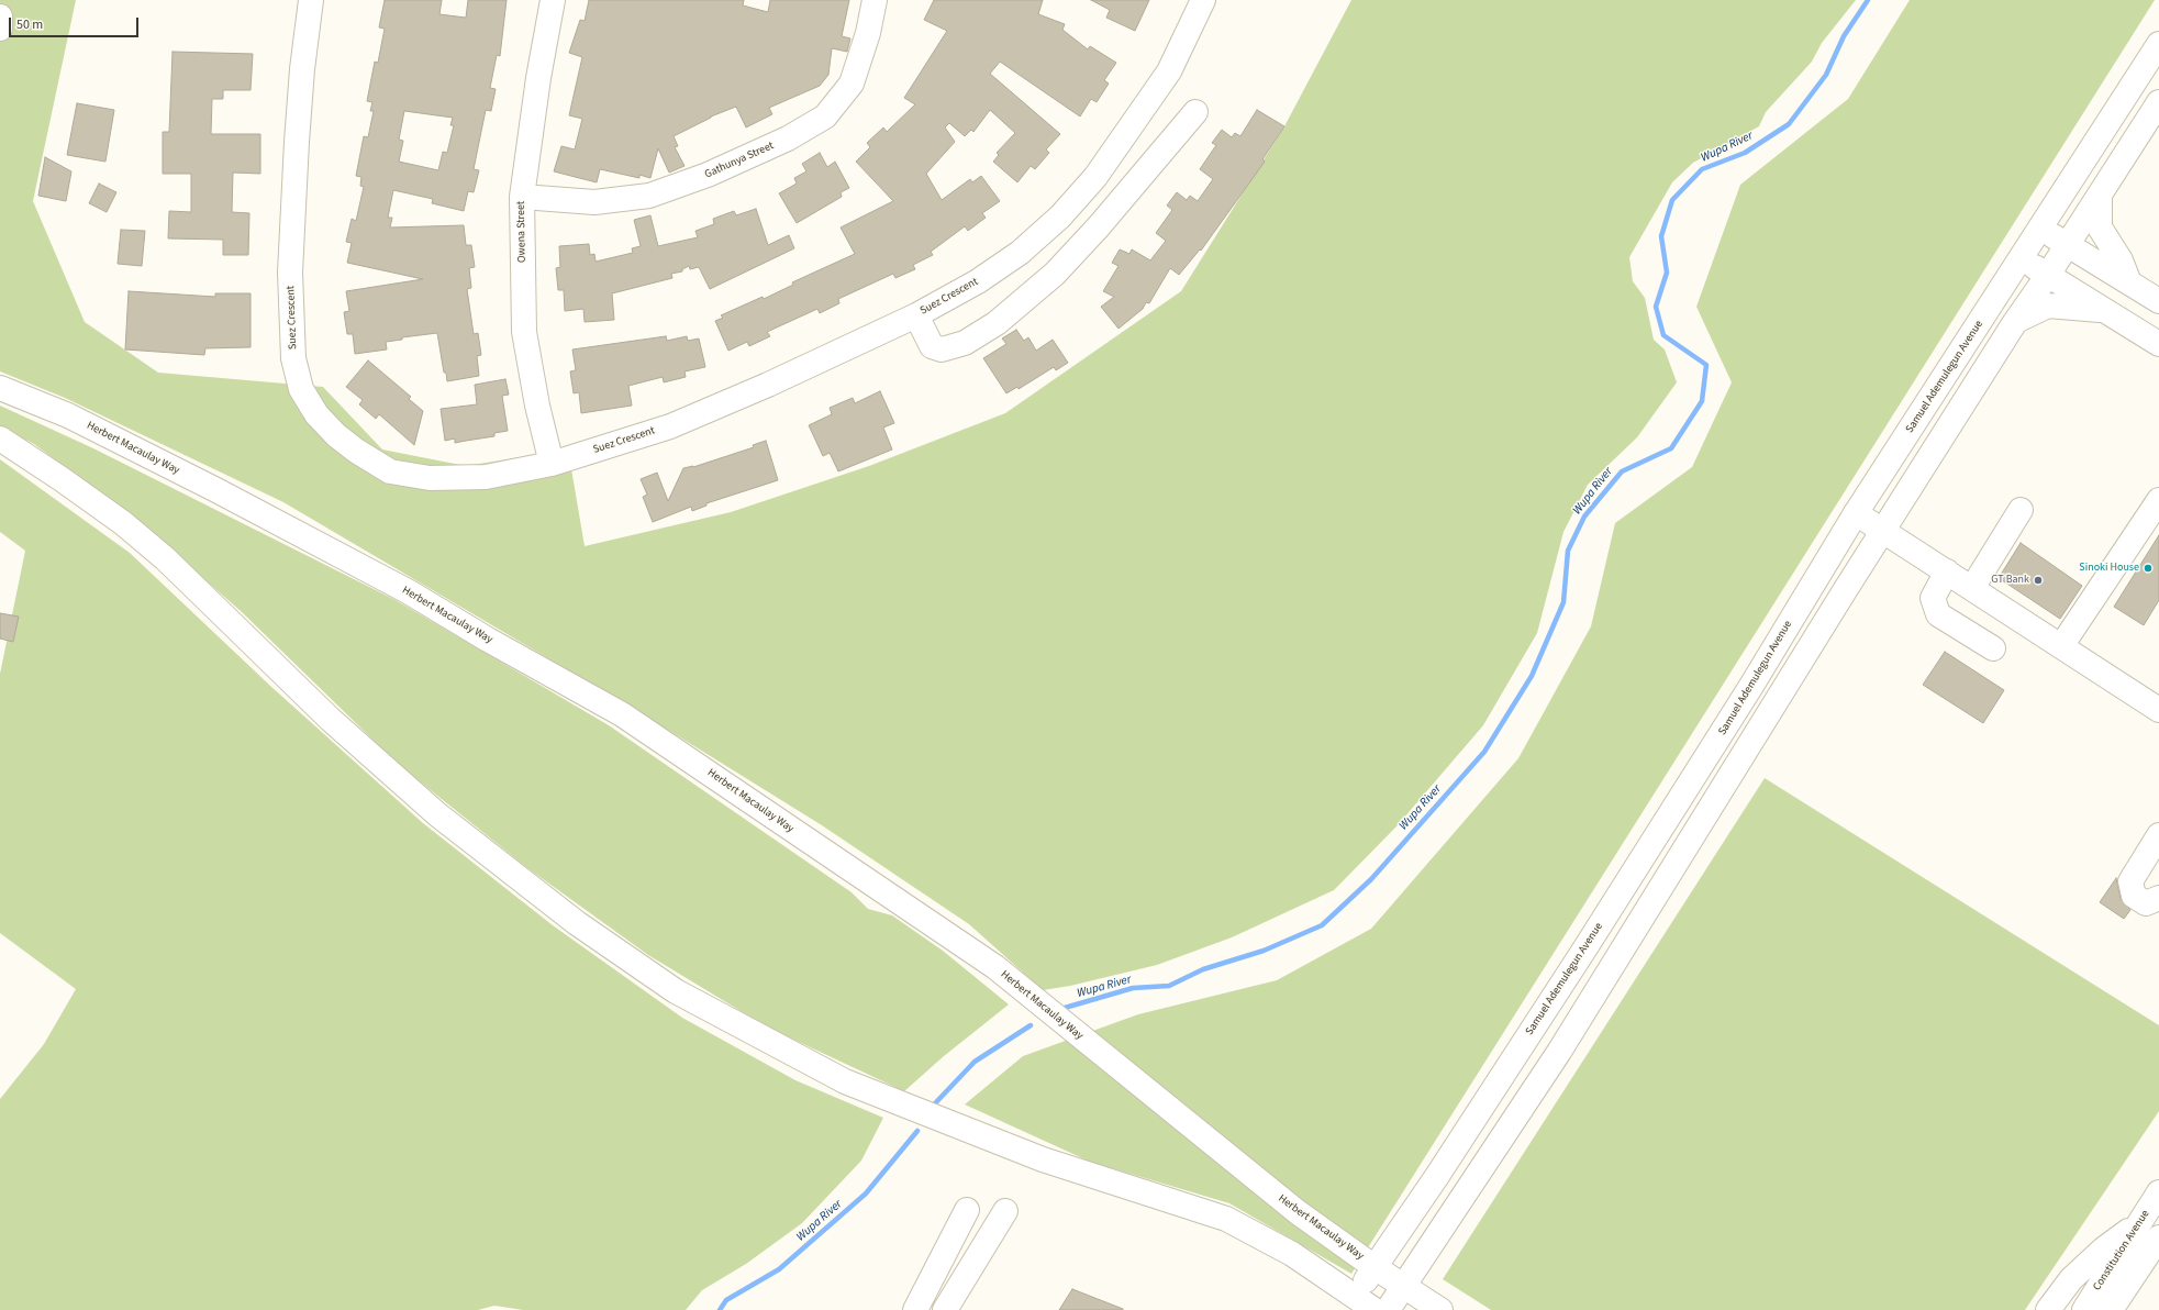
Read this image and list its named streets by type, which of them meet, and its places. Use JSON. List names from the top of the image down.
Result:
{
  "streets": {
    "main road": [
      "Gathunya Street",
      "Owena Street",
      "Suez Crescent",
      "Samuel Ademulegun Avenue",
      "Herbert Macaulay Way",
      "Constitution Avenue"
    ]
  },
  "crossings": [
    ["Gathunya Street", "Owena Street"],
    ["Owena Street", "Suez Crescent"],
    ["Samuel Ademulegun Avenue", "Herbert Macaulay Way"]
  ],
  "water": ["Wupa River"],
  "places": ["Sinoki House", "GT Bank"],
  "scale_bar": "50 m"
}
